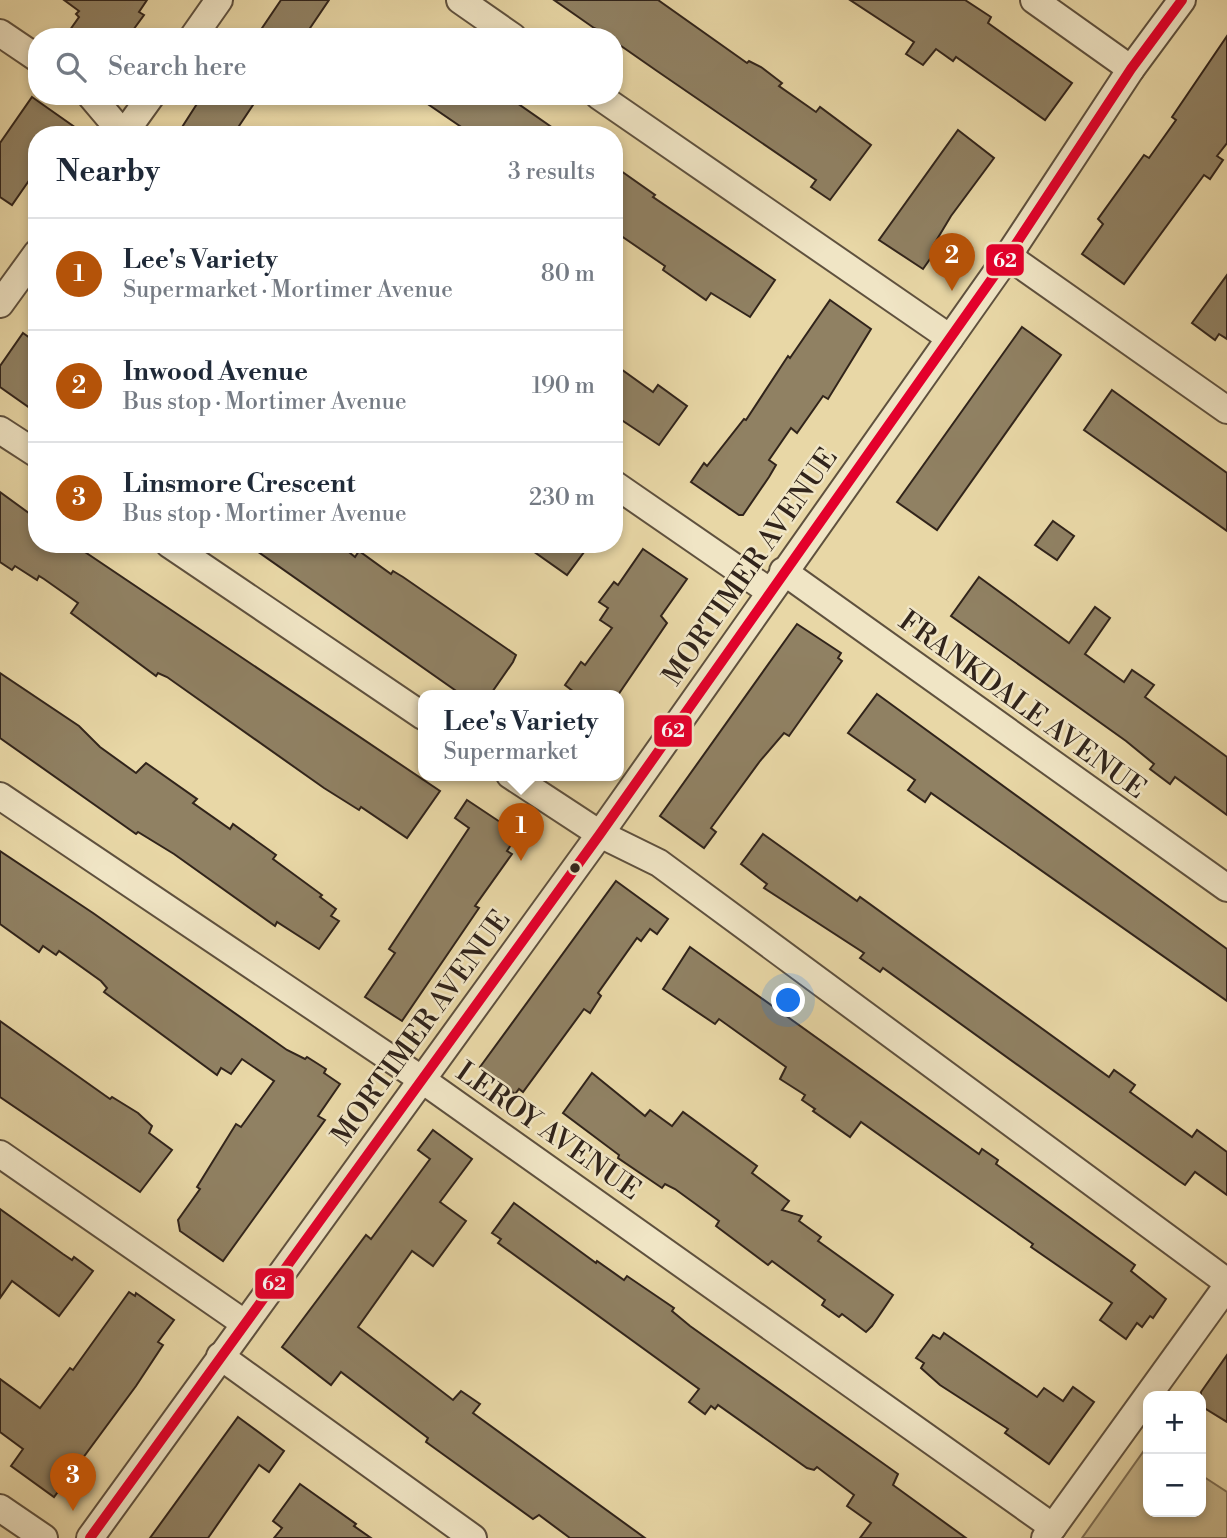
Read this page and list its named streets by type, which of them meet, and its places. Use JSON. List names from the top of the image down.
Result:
{
  "streets": {
    "street": ["MORTIMER AVENUE", "FRANKDALE AVENUE", "LEROY AVENUE"]
  },
  "crossings": [
    ["MORTIMER AVENUE", "FRANKDALE AVENUE"],
    ["MORTIMER AVENUE", "LEROY AVENUE"]
  ],
  "lines": ["transit line 62"],
  "page": {
    "search": "Search here",
    "heading": ["Nearby", "3 results"],
    "list": [
      {
        "mark": "1",
        "name": "Lee's Variety",
        "note": "Supermarket · Mortimer Avenue",
        "value": "80 m"
      },
      {
        "mark": "2",
        "name": "Inwood Avenue",
        "note": "Bus stop · Mortimer Avenue",
        "value": "190 m"
      },
      {
        "mark": "3",
        "name": "Linsmore Crescent",
        "note": "Bus stop · Mortimer Avenue",
        "value": "230 m"
      }
    ],
    "pins": ["2", "1", "3"],
    "popup": ["Lee's Variety", "Supermarket"],
    "map_buttons": ["+", "−"]
  }
}
